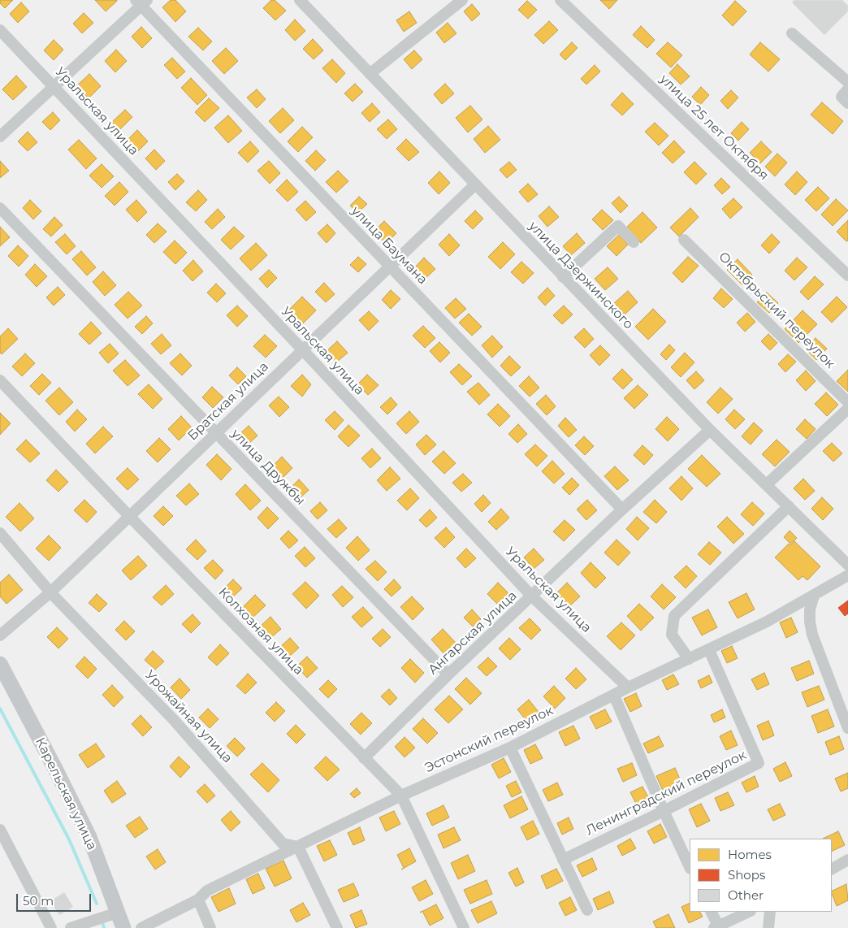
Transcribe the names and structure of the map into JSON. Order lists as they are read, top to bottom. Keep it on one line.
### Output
{"streets":{"main road":["Карельская улица"],"street":["Уральская улица","улица 25 лет Октября","улица Баумана","улица Дзержинского","Октябрьский переулок","Братская улица","улица Дружбы","Колхозная улица","Ангарская улица","Урожайная улица","Эстонский переулок","Ленинградский переулок"]},"crossings":[["Уральская улица","Братская улица"],["Уральская улица","Ангарская улица"],["Уральская улица","Эстонский переулок"],["улица Баумана","Братская улица"],["улица Баумана","Ангарская улица"],["улица Дзержинского","Братская улица"],["улица Дзержинского","Ангарская улица"],["Братская улица","улица Дружбы"],["Братская улица","Колхозная улица"],["Братская улица","Урожайная улица"],["улица Дружбы","Ангарская улица"],["Колхозная улица","Ангарская улица"],["Колхозная улица","Эстонский переулок"],["Урожайная улица","Эстонский переулок"],["Эстонский переулок","Ленинградский переулок"]],"legend":["Homes","Shops","Other"],"scale_bar":"50 m"}
